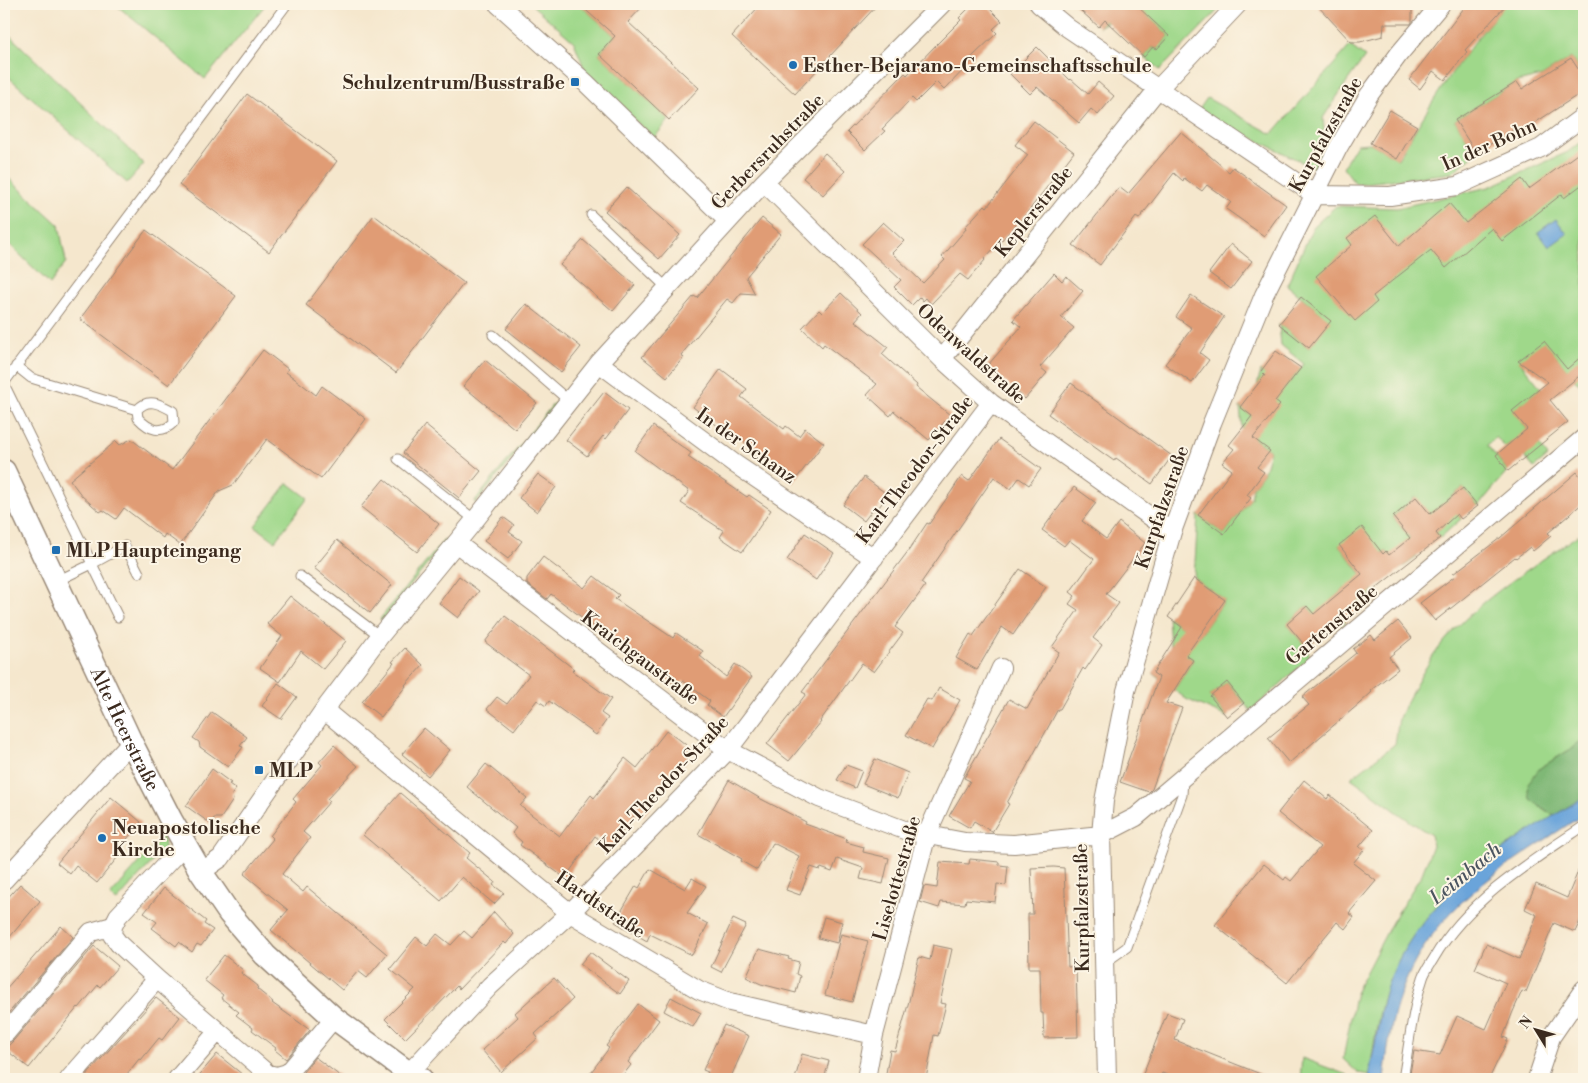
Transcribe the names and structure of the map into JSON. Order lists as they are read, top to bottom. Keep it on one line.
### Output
{"streets":{"street":["Kurpfalzstraße","In der Bohn","Gerbersruhstraße","Keplerstraße","Odenwaldstraße","In der Schanz","Karl-Theodor-Straße","Gartenstraße","Kraichgaustraße","Alte Heerstraße","Liselottestraße","Hardtstraße"]},"crossings":[["Kurpfalzstraße","In der Bohn"],["Kurpfalzstraße","Odenwaldstraße"],["Kurpfalzstraße","Gartenstraße"],["Kurpfalzstraße","Kraichgaustraße"],["Gerbersruhstraße","Odenwaldstraße"],["Gerbersruhstraße","In der Schanz"],["Gerbersruhstraße","Kraichgaustraße"],["Gerbersruhstraße","Alte Heerstraße"],["Gerbersruhstraße","Hardtstraße"],["Keplerstraße","Odenwaldstraße"],["Odenwaldstraße","Karl-Theodor-Straße"],["In der Schanz","Karl-Theodor-Straße"],["Karl-Theodor-Straße","Kraichgaustraße"],["Karl-Theodor-Straße","Alte Heerstraße"],["Karl-Theodor-Straße","Hardtstraße"],["Gartenstraße","Kraichgaustraße"],["Kraichgaustraße","Liselottestraße"],["Liselottestraße","Hardtstraße"]],"water":["Leimbach"],"places":{"other":["Esther-Bejarano-Gemeinschaftsschule","Neuapostolische Kirche"],"transit":["Schulzentrum/Busstraße","MLP Haupteingang","MLP"]},"north":"top left"}
